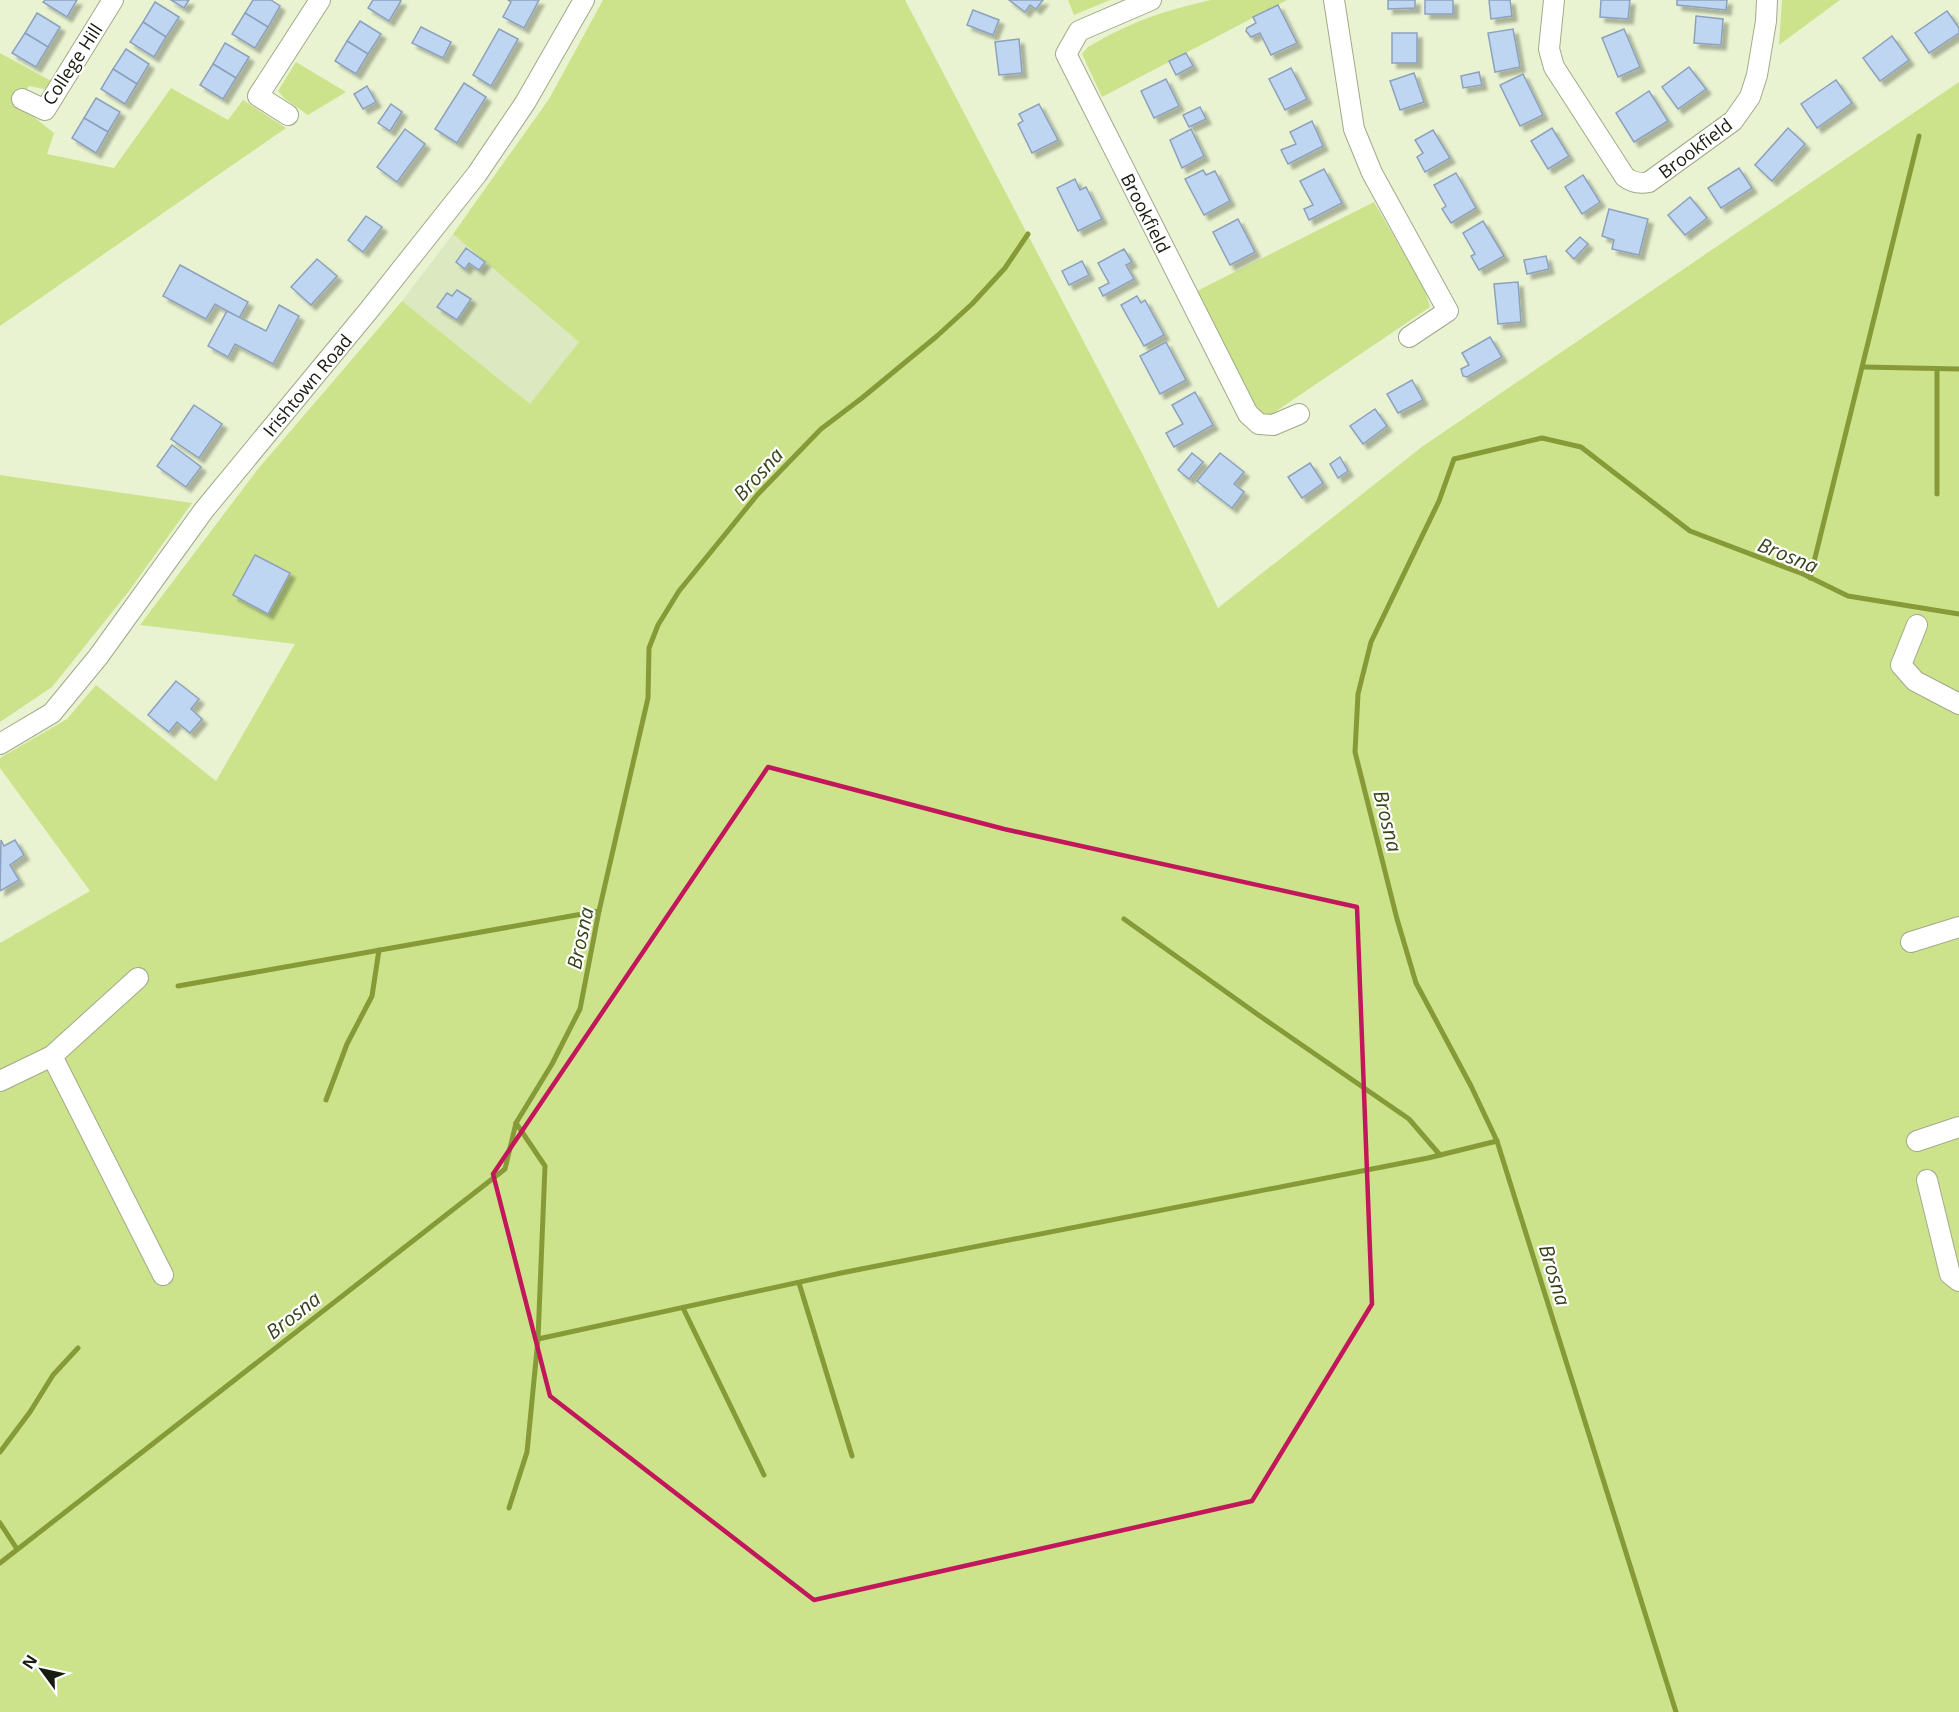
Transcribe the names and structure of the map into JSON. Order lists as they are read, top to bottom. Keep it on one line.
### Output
{"streets":{"street":["College Hill","Brookfield","Irishtown Road"]},"water":["Brosna"],"north":"top left"}
